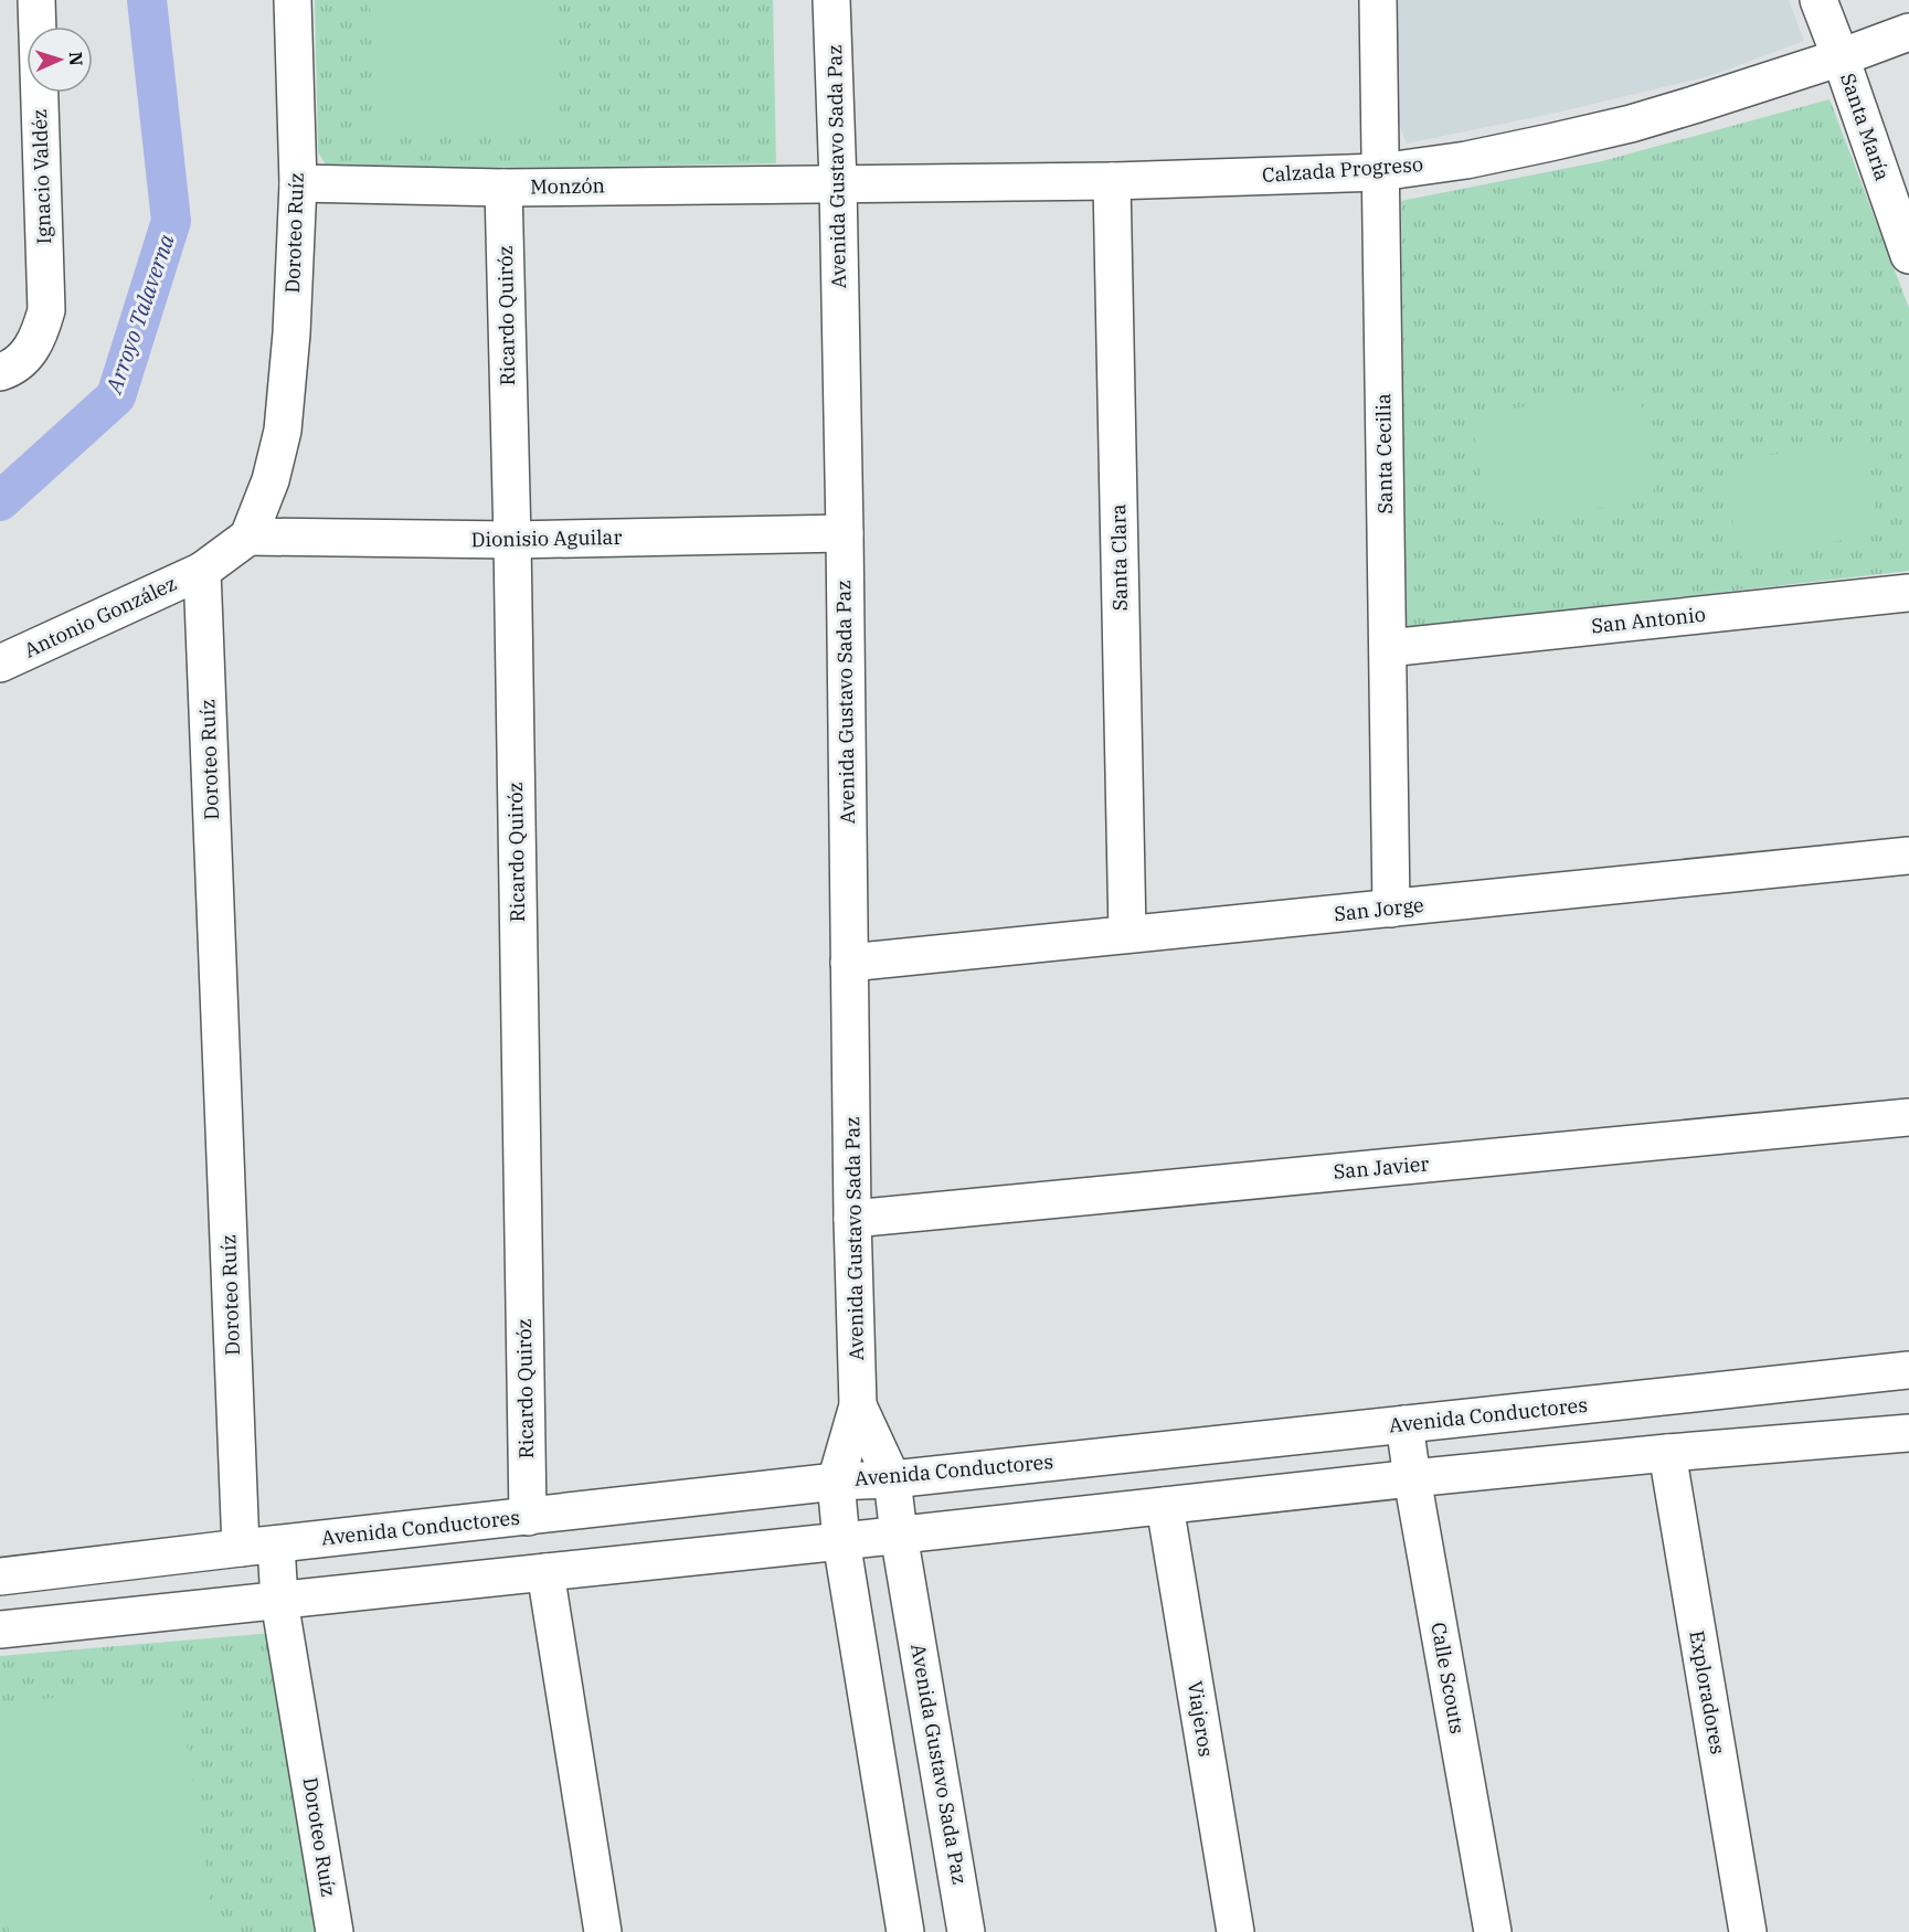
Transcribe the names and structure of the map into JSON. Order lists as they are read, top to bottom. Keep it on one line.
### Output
{"streets":{"street":["Santa María","Avenida Gustavo Sada Paz","Calzada Progreso","Ignacio Valdéz","Monzón","Doroteo Ruíz","Ricardo Quiróz","Santa Cecilia","Dionisio Aguilar","Santa Clara","Antonio González","San Antonio","San Jorge","San Javier","Avenida Conductores","Calle Scouts","Exploradores","Viajeros"]},"crossings":[["Santa María","Calzada Progreso"],["Avenida Gustavo Sada Paz","Calzada Progreso"],["Avenida Gustavo Sada Paz","Monzón"],["Avenida Gustavo Sada Paz","Dionisio Aguilar"],["Avenida Gustavo Sada Paz","San Jorge"],["Avenida Gustavo Sada Paz","San Javier"],["Avenida Gustavo Sada Paz","Avenida Conductores"],["Calzada Progreso","Monzón"],["Calzada Progreso","Santa Cecilia"],["Calzada Progreso","Santa Clara"],["Monzón","Doroteo Ruíz"],["Monzón","Ricardo Quiróz"],["Doroteo Ruíz","Dionisio Aguilar"],["Doroteo Ruíz","Antonio González"],["Doroteo Ruíz","Avenida Conductores"],["Ricardo Quiróz","Dionisio Aguilar"],["Ricardo Quiróz","Avenida Conductores"],["Santa Cecilia","San Antonio"],["Santa Cecilia","San Jorge"],["Santa Clara","San Jorge"],["Avenida Conductores","Calle Scouts"]],"water":["Arroyo Talaverna"],"north":"right"}
